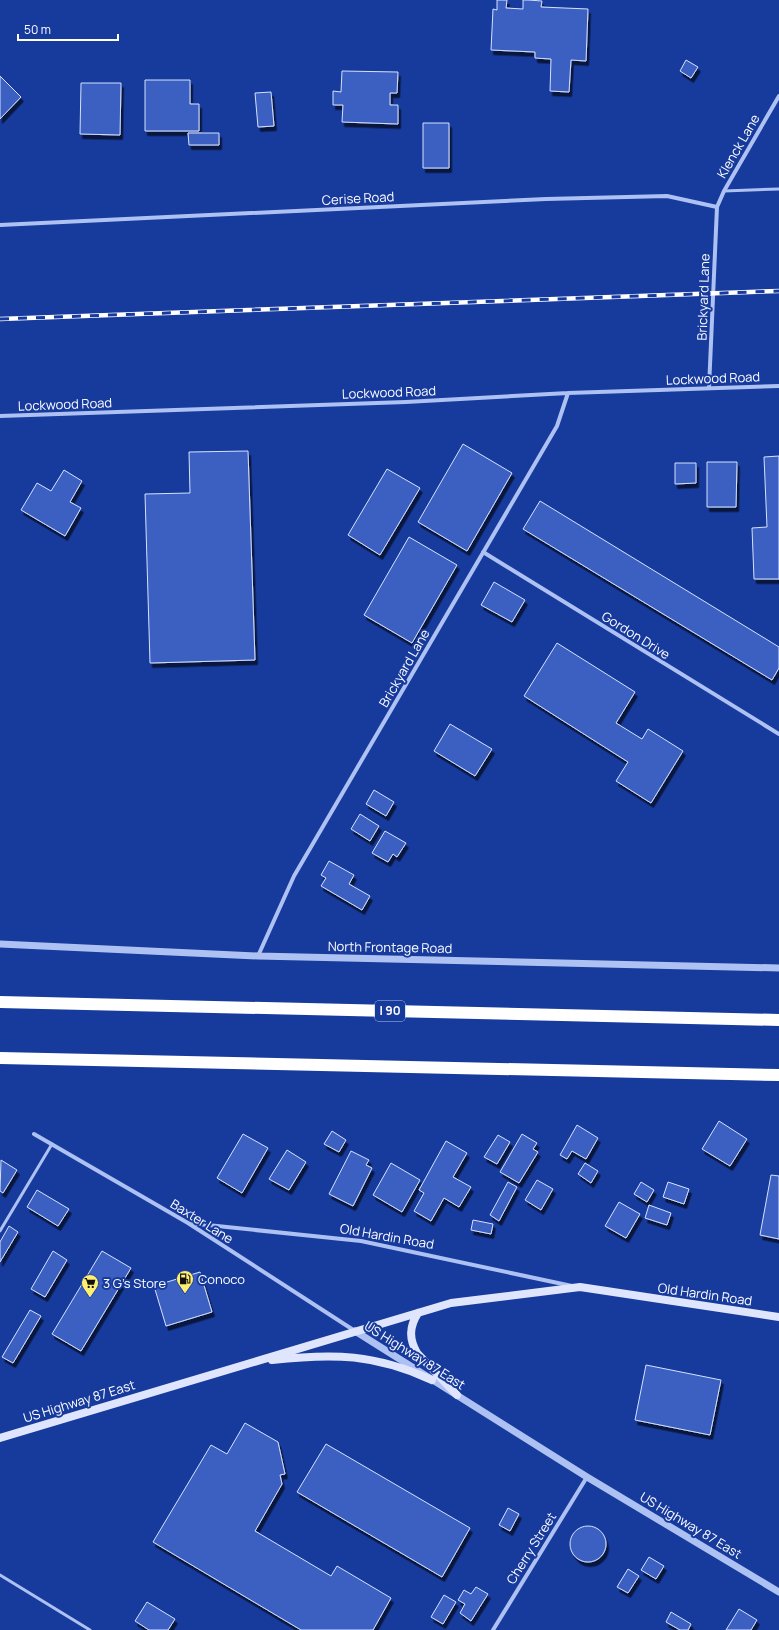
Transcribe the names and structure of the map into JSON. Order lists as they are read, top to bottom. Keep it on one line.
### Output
{"streets":{"highway":["I 90"],"main road":["Old Hardin Road","US Highway 87 East"],"street":["Klenck Lane","Cerise Road","Brickyard Lane","Lockwood Road","Gordon Drive","North Frontage Road","Baxter Lane","Cherry Street"]},"crossings":[["Klenck Lane","Cerise Road"],["Klenck Lane","Brickyard Lane"],["Cerise Road","Brickyard Lane"],["Brickyard Lane","Lockwood Road"],["Brickyard Lane","Gordon Drive"],["Brickyard Lane","North Frontage Road"],["Baxter Lane","Old Hardin Road"],["Baxter Lane","US Highway 87 East"],["Old Hardin Road","US Highway 87 East"],["US Highway 87 East","Cherry Street"]],"places":{"fuel station":["Conoco"],"supermarket":["3 G's Store"]},"scale_bar":"50 m"}
